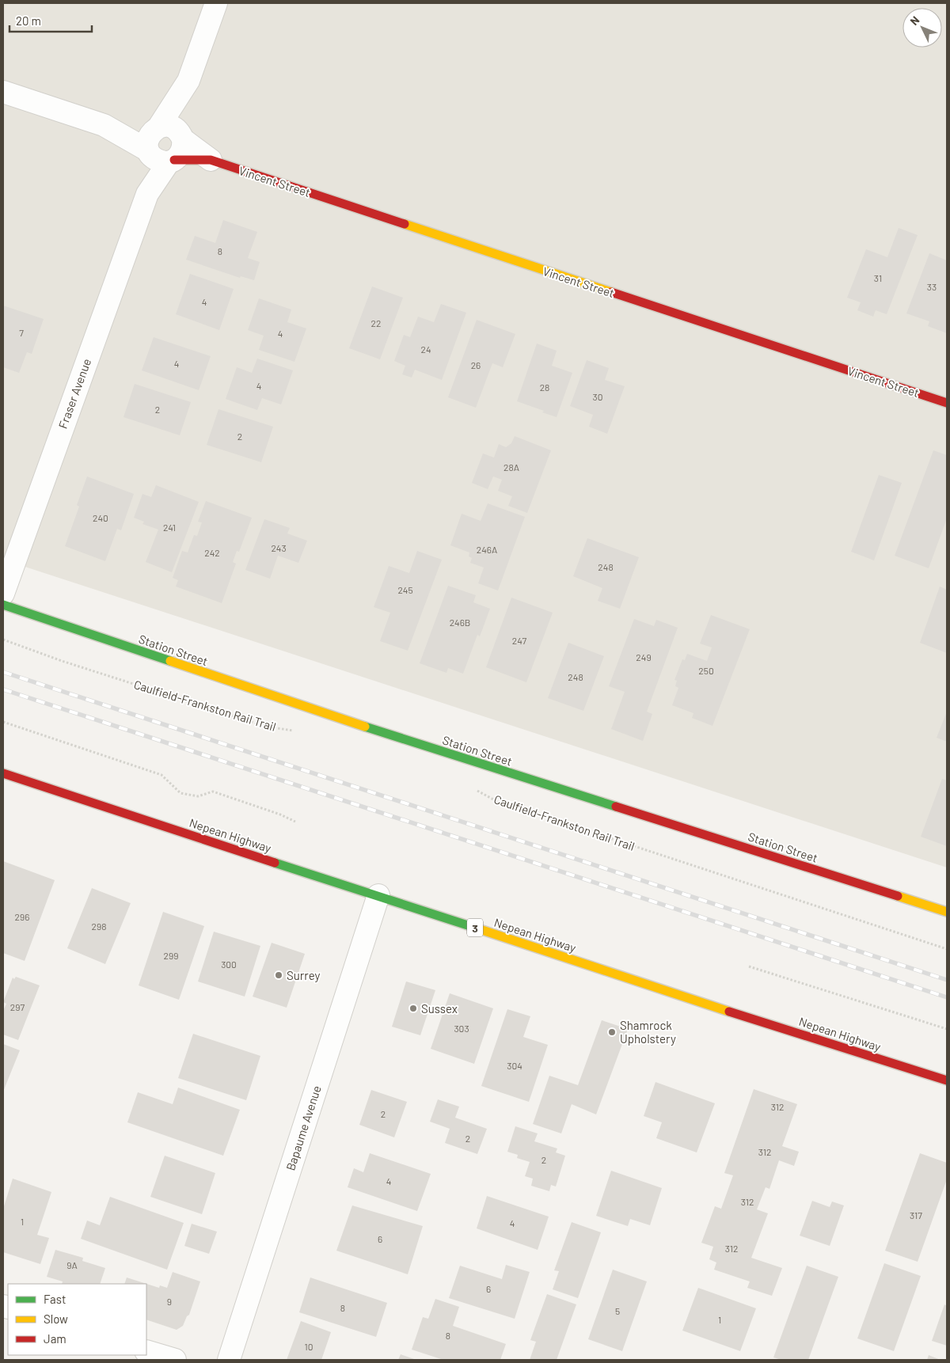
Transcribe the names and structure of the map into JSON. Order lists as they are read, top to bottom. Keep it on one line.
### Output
{"streets":{"main road":["Vincent Street","Station Street","Nepean Highway","3"],"street":["Fraser Avenue","Bapaume Avenue"],"path":["Caulfield-Frankston Rail Trail"]},"crossings":[["Vincent Street","Fraser Avenue"],["Nepean Highway","Bapaume Avenue"]],"places":["Surrey","Sussex","Shamrock Upholstery"],"house_numbers":["8","31","33","4","22","7","4","24","4","26","4","28","30","2","2","28A","240","241","243","246A","242","248","245","246B","247","249","250","248","296","298","299","300","297","303","304","312","2","2","312","2","4","312","317","1","4","6","312","9A","6","9","8","5","1","8","10"],"legend":["Fast","Slow","Jam"],"scale_bar":"20 m","north":"top left"}
